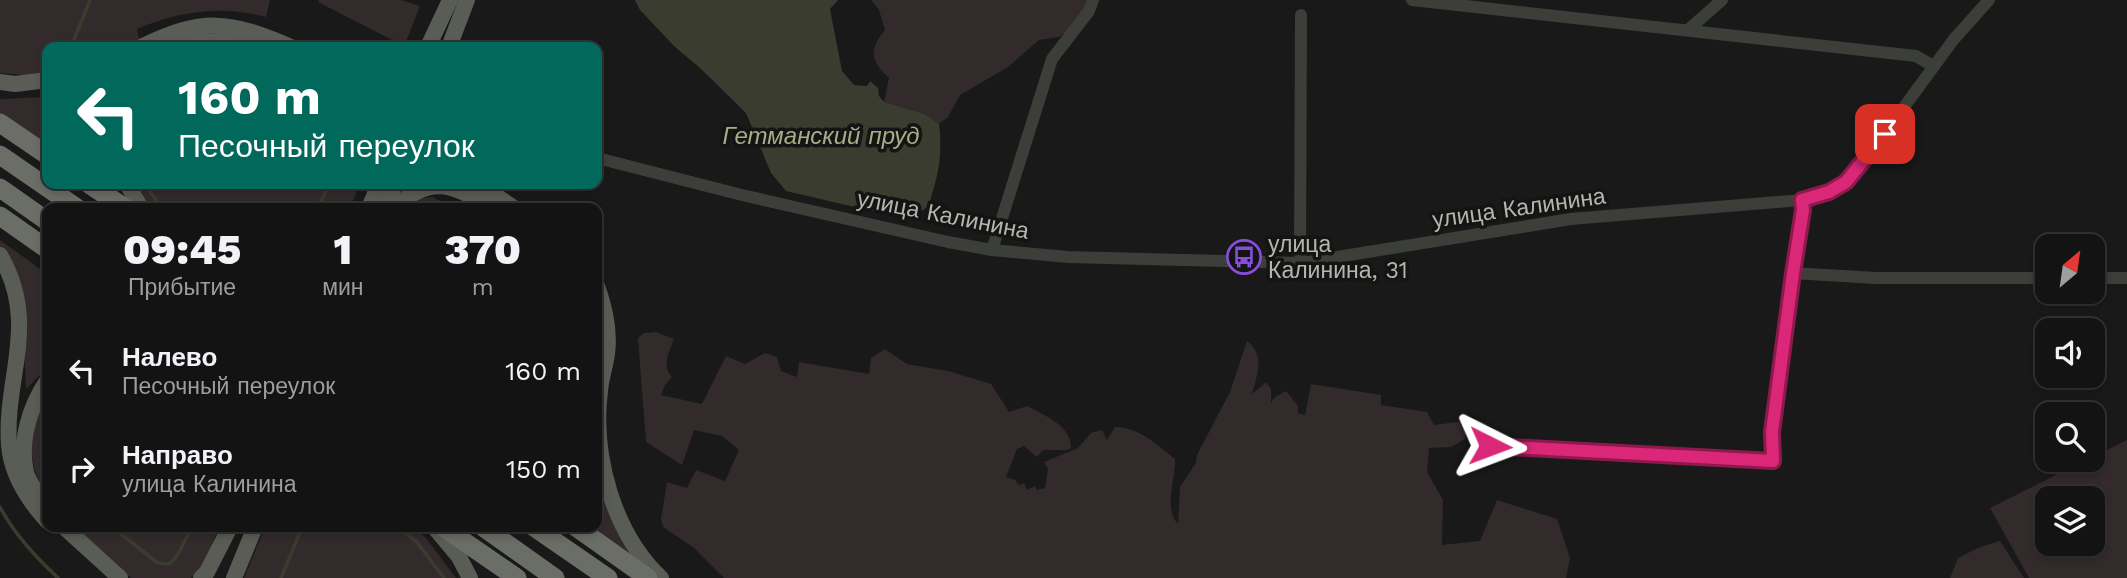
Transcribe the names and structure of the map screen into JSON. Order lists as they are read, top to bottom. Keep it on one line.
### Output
{"streets":{"street":["улица Калинина"]},"water":["Гетманский пруд"],"places":{"bus stop":["улица Калинина, 31"]},"north":"top right","page":{"turn":["160 m","Песочный переулок"],"eta":["09:45","Прибытие","1","мин","370","m"],"list":[{"name":"Налево","note":"Песочный переулок","value":"160 m"},{"name":"Направо","note":"улица Калинина","value":"150 m"}]}}
